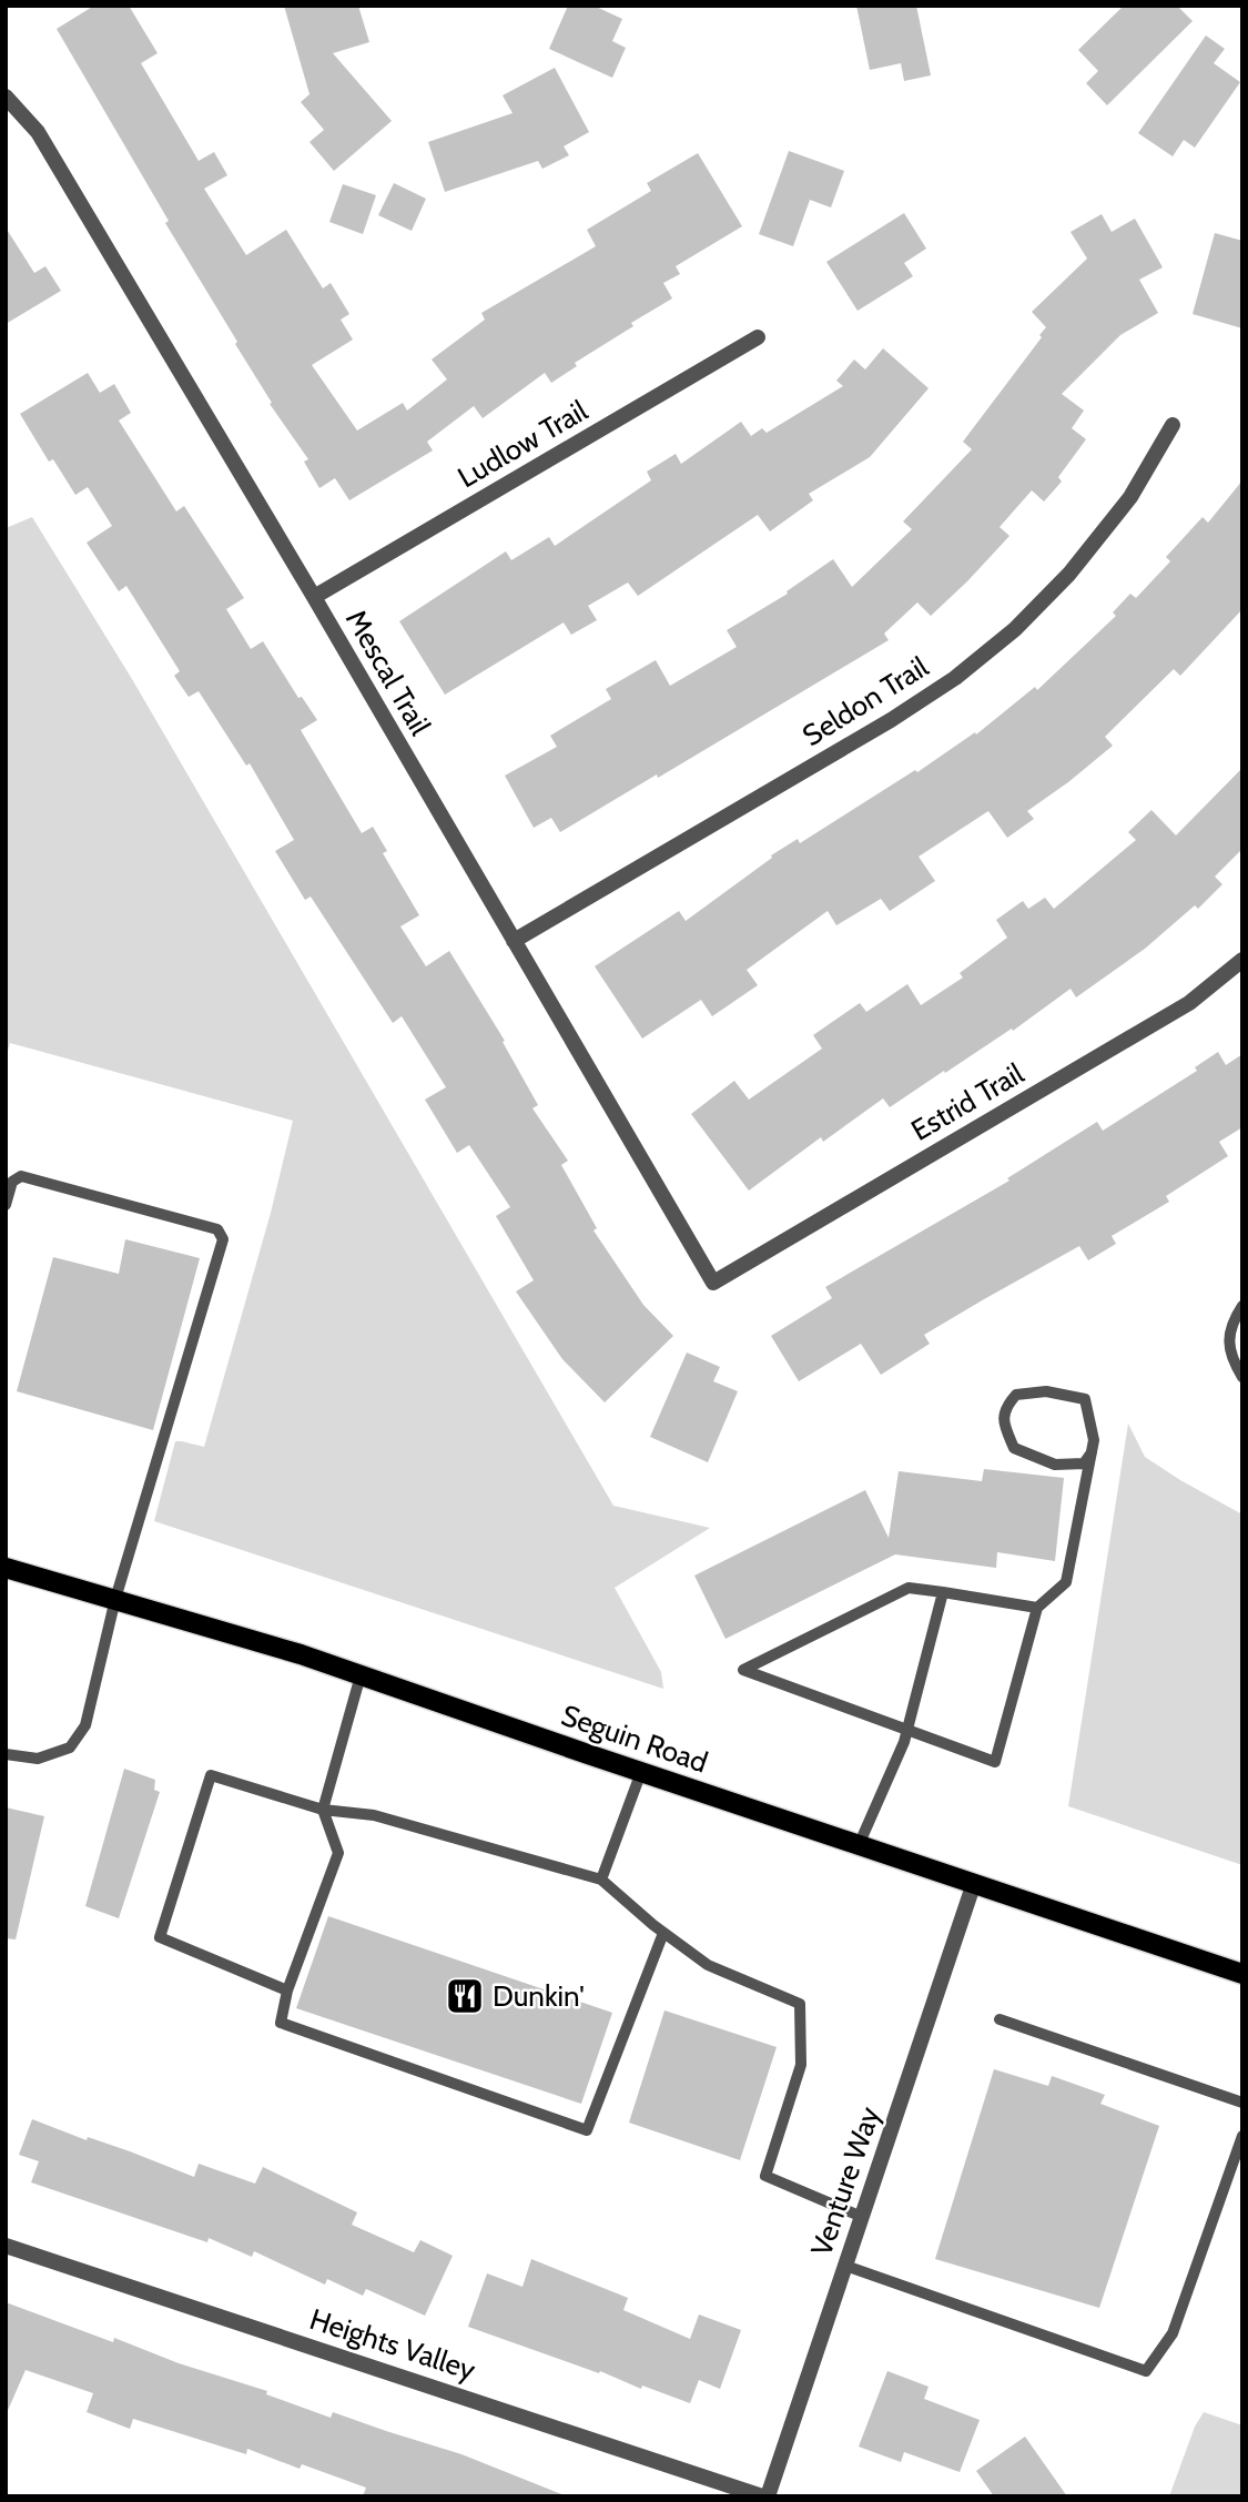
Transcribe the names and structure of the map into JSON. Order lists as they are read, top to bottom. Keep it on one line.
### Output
{"streets":{"main road":["Seguin Road"],"street":["Ludlow Trail","Mescal Trail","Seldon Trail","Estrid Trail","Venture Way","Heights Valley"]},"crossings":[["Ludlow Trail","Mescal Trail"],["Mescal Trail","Seldon Trail"],["Mescal Trail","Estrid Trail"],["Seguin Road","Venture Way"],["Venture Way","Heights Valley"]],"places":{"restaurant":["Dunkin'"]}}
